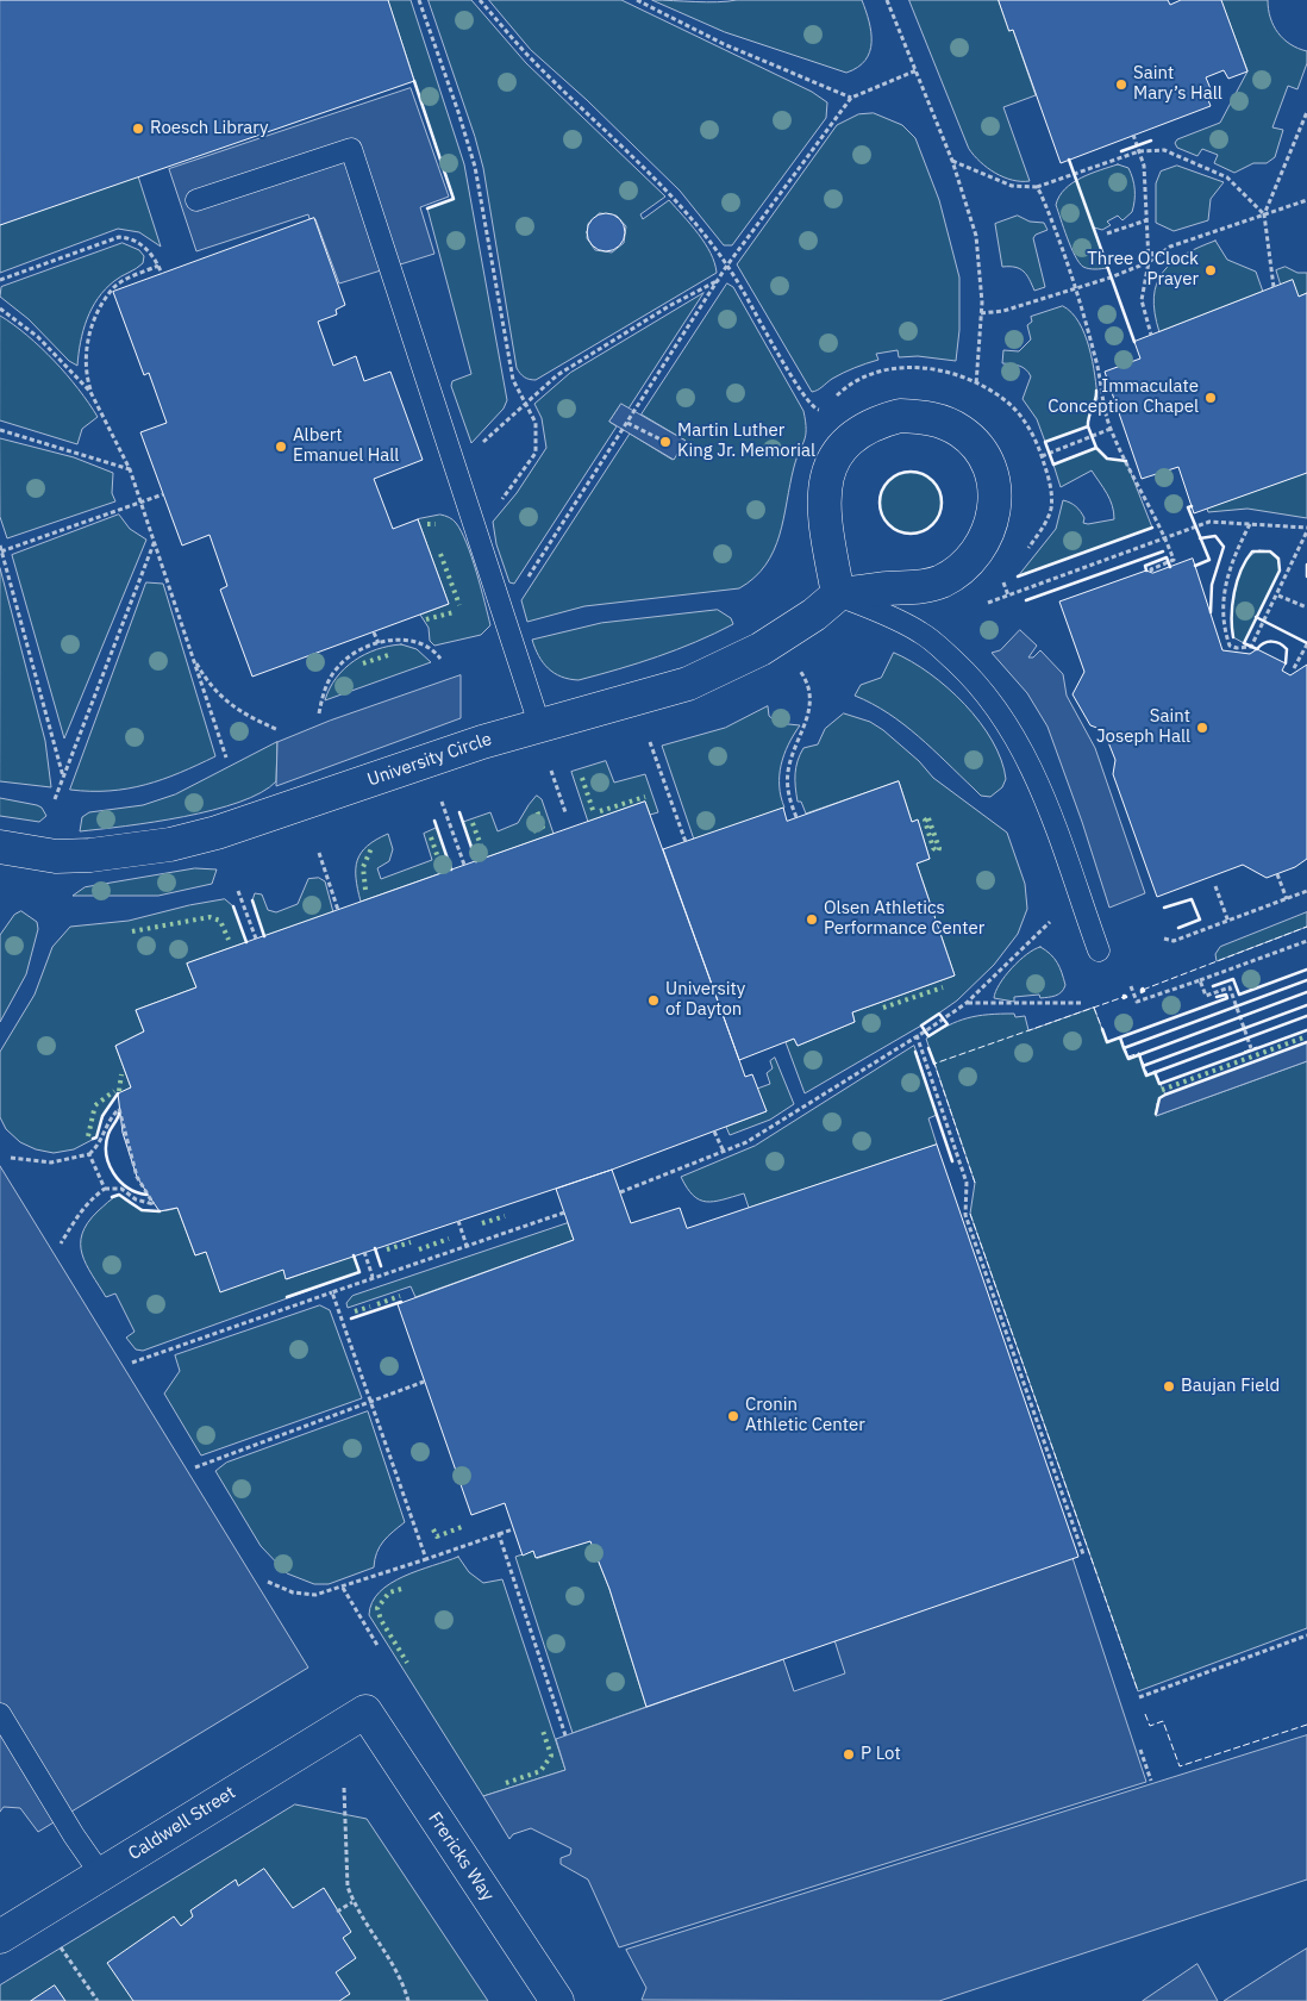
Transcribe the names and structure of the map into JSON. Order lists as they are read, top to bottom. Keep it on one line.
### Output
{"streets":{"street":["University Circle","Caldwell Street","Frericks Way"]},"crossings":[["Caldwell Street","Frericks Way"]],"places":["Saint Mary’s Hall","Roesch Library","Three O'Clock Prayer","Immaculate Conception Chapel","Martin Luther King Jr. Memorial","Albert Emanuel Hall","Saint Joseph Hall","Olsen Athletics Performance Center","University of Dayton","Baujan Field","Cronin Athletic Center","P Lot"]}
